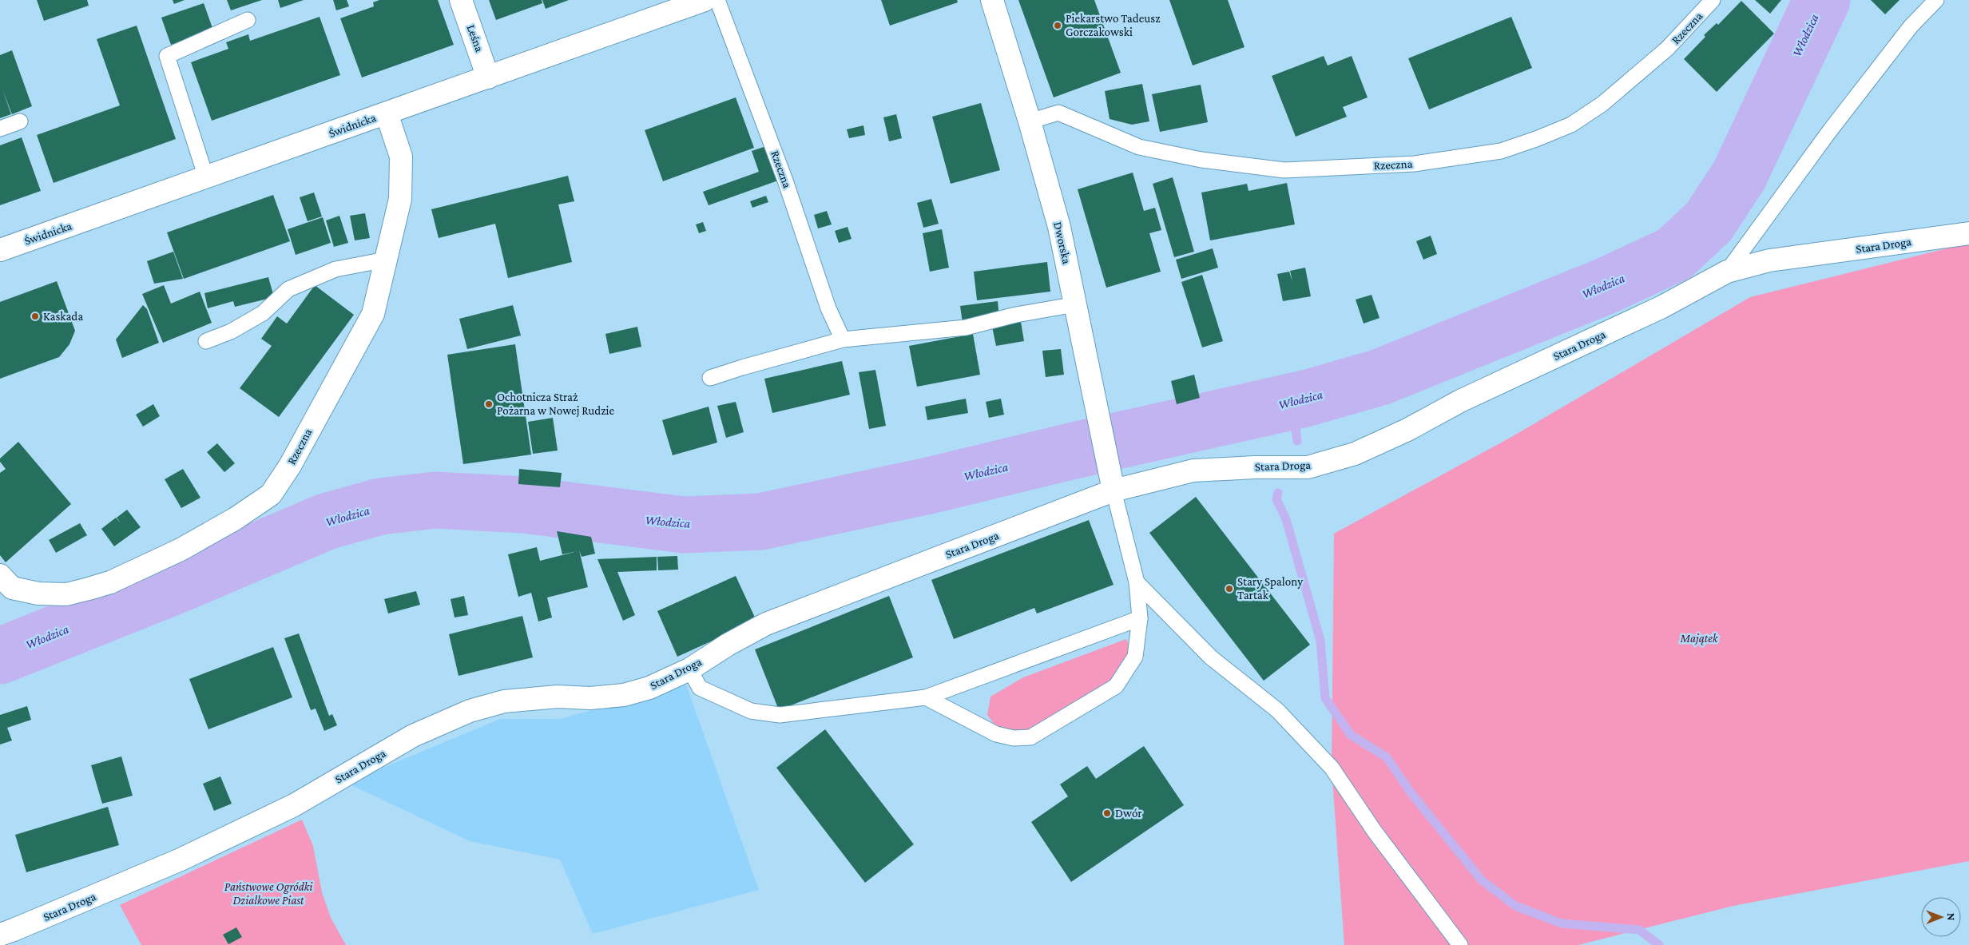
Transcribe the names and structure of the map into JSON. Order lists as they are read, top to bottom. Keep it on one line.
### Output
{"streets":{"street":["Rzeczna","Leśna","Świdnicka","Dworska","Stara Droga"]},"crossings":[["Rzeczna","Świdnicka"],["Rzeczna","Dworska"],["Leśna","Świdnicka"],["Dworska","Stara Droga"]],"water":["Włodzica"],"parks":["Majątek","Państwowe Ogródki Działkowe Piast"],"places":["Piekarstwo Tadeusz Gorczakowski","Kaskada","Ochotnicza Straż Pożarna w Nowej Rudzie","Stary Spalony Tartak","Dwór"],"north":"right"}
